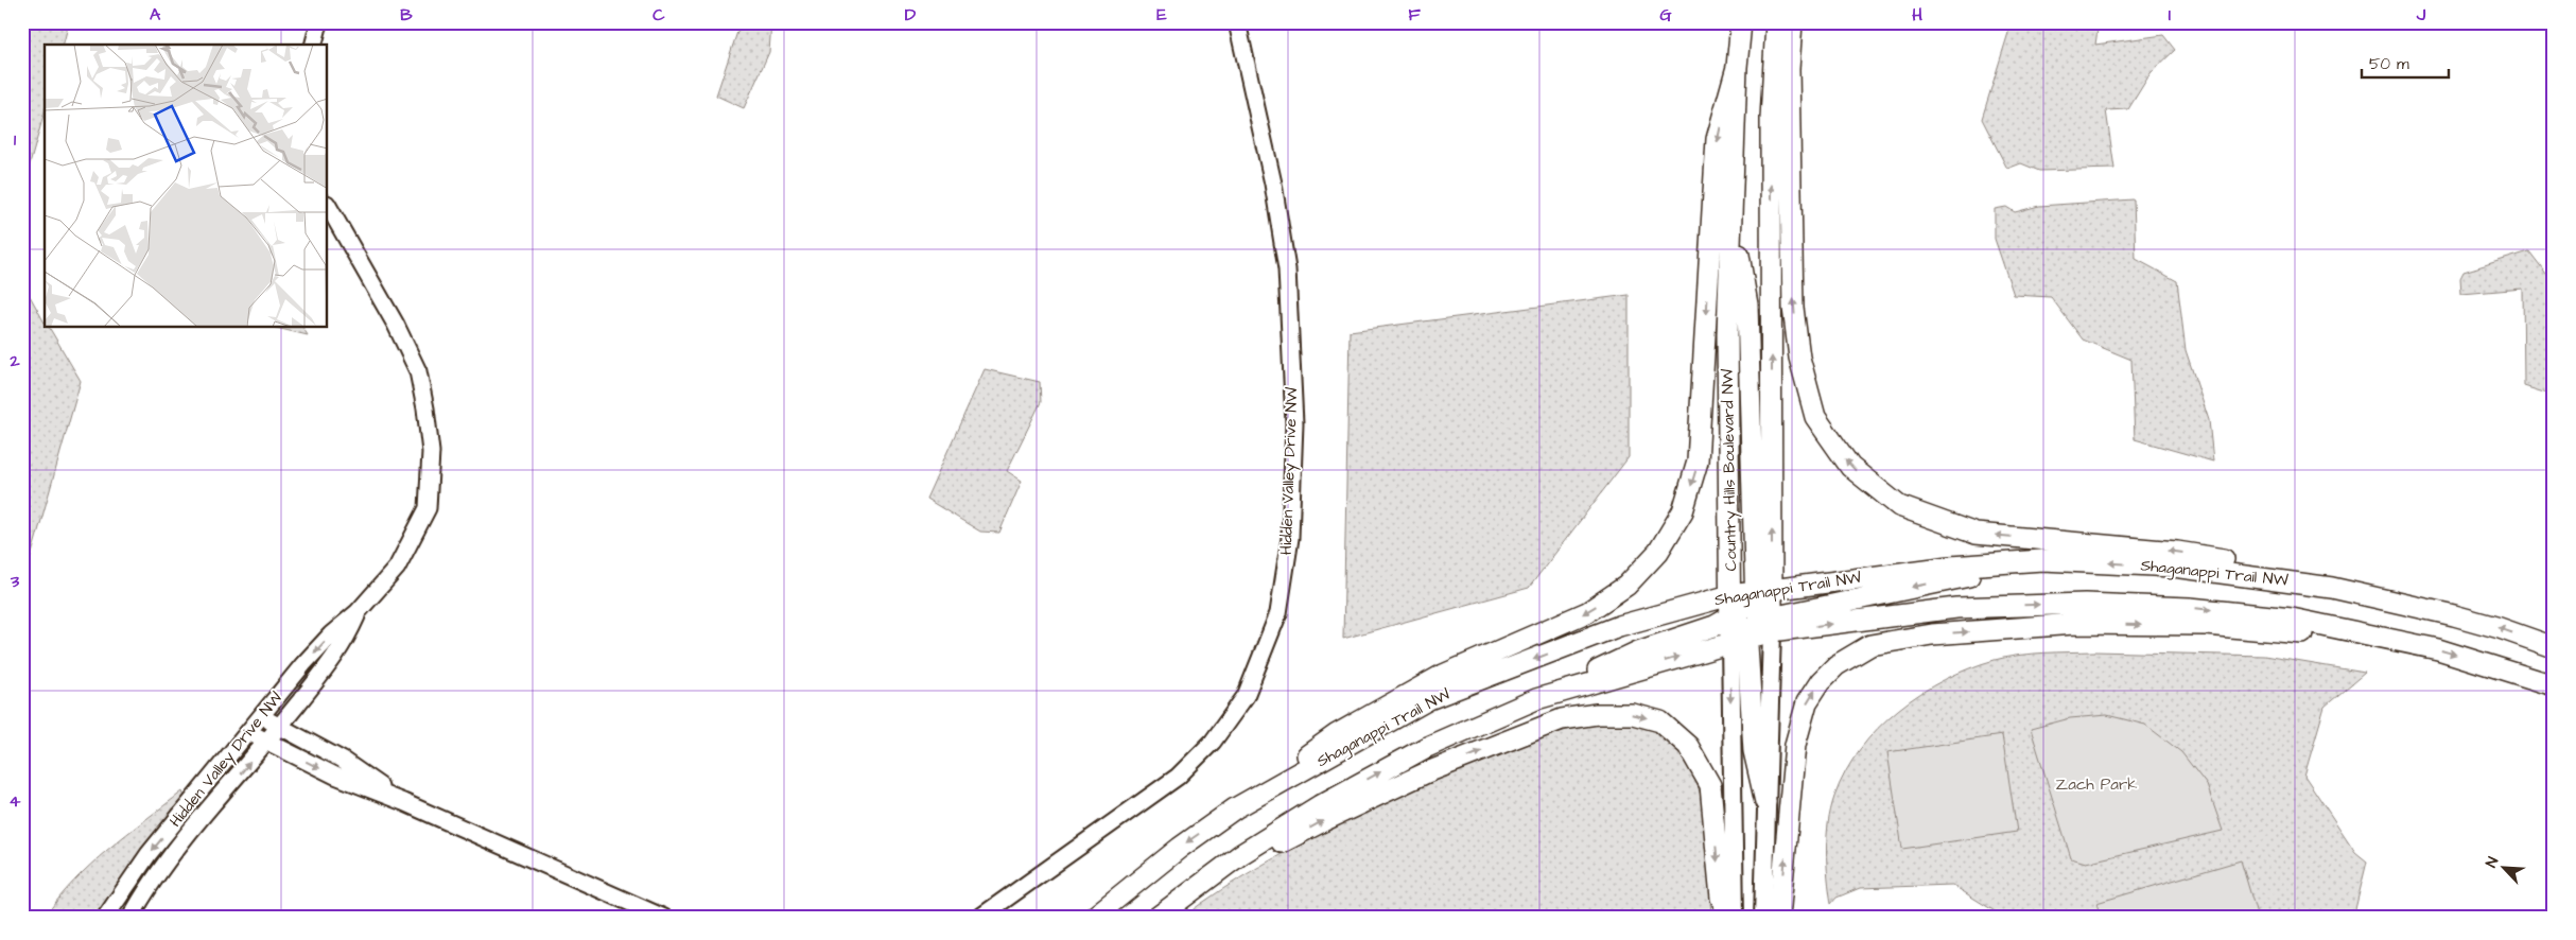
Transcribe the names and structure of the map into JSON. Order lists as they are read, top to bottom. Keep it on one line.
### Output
{"streets":{"main road":["Shaganappi Trail NW"],"street":["Hidden Valley Drive NW"]},"parks":["Zach Park"],"scale_bar":"50 m","north":"top left","grid":{"columns":["A","B","C","D","E","F","G","H","I","J"],"rows":["1","2","3","4"]}}
